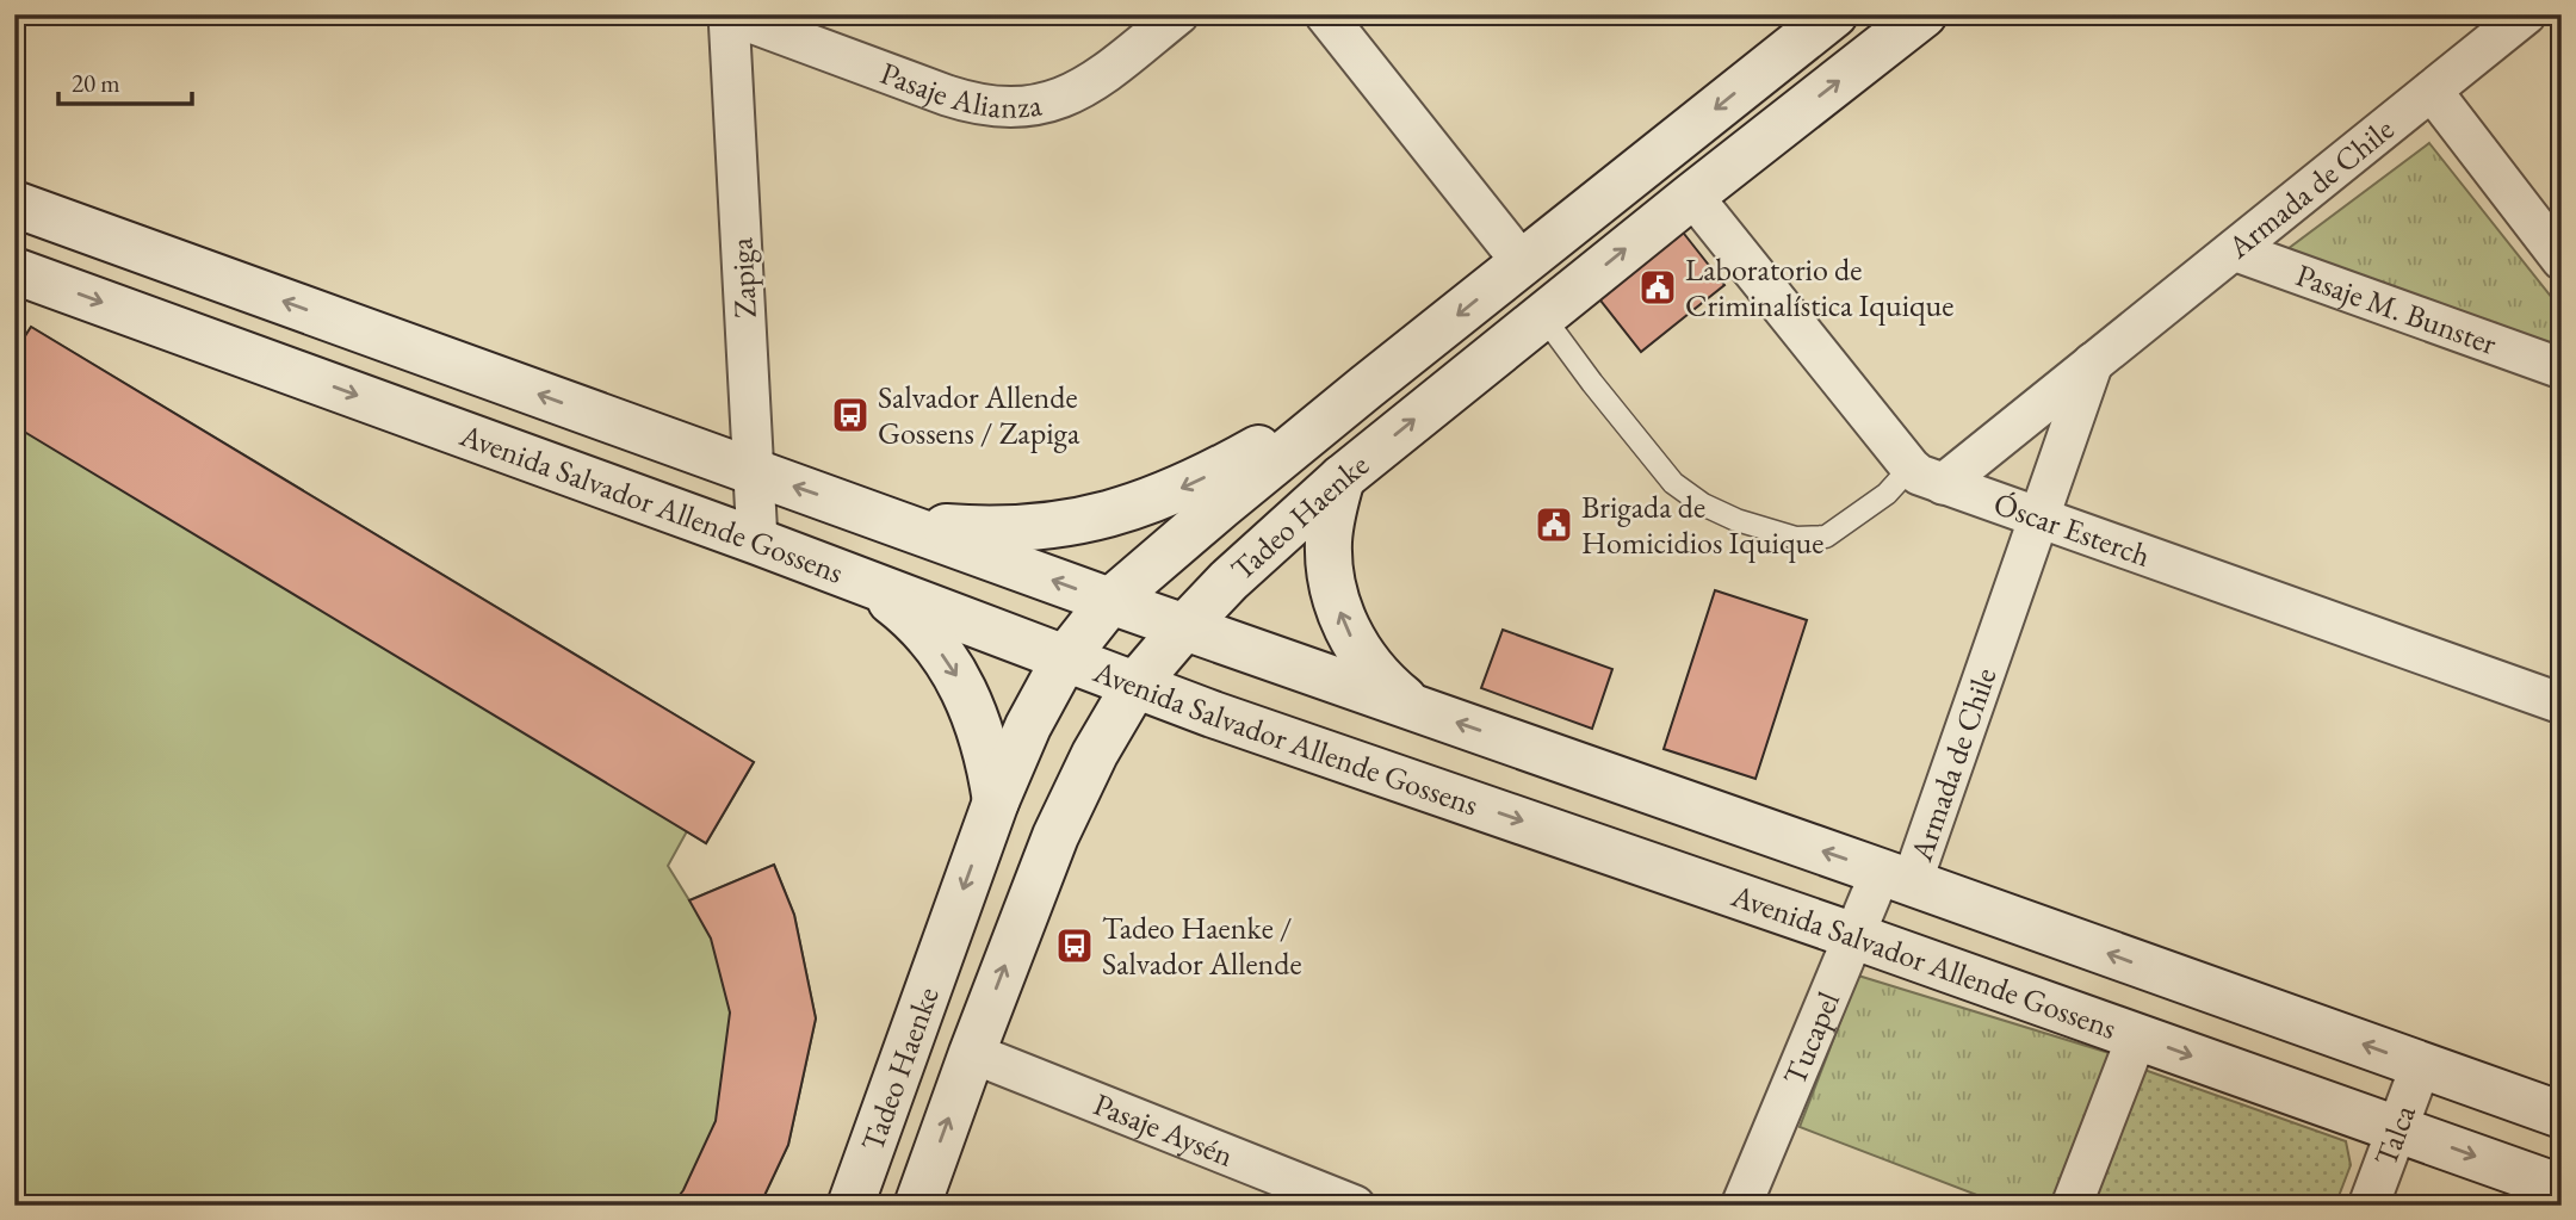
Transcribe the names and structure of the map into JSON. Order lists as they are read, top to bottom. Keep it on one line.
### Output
{"streets":{"main road":["Avenida Salvador Allende Gossens","Tadeo Haenke"],"street":["Pasaje Alianza","Armada de Chile","Zapiga","Pasaje M. Bunster","Óscar Esterch","Tucapel","Pasaje Aysén","Talca"]},"crossings":[["Pasaje Alianza","Zapiga"],["Armada de Chile","Pasaje M. Bunster"],["Armada de Chile","Avenida Salvador Allende Gossens"],["Armada de Chile","Óscar Esterch"],["Armada de Chile","Tucapel"],["Zapiga","Avenida Salvador Allende Gossens"],["Avenida Salvador Allende Gossens","Tadeo Haenke"],["Avenida Salvador Allende Gossens","Tucapel"],["Avenida Salvador Allende Gossens","Talca"],["Tadeo Haenke","Pasaje Aysén"]],"places":{"public building":["Laboratorio de Criminalística Iquique","Brigada de Homicidios Iquique"],"bus stop":["Salvador Allende Gossens / Zapiga","Tadeo Haenke / Salvador Allende"]},"scale_bar":"20 m"}
